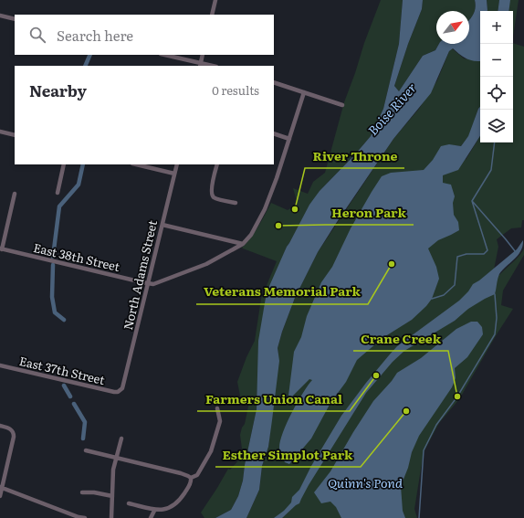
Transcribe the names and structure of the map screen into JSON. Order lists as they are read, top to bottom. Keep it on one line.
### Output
{"streets":{"street":["East 38th Street","North Adams Street","East 37th Street"]},"crossings":[["East 38th Street","North Adams Street"],["North Adams Street","East 37th Street"]],"water":["Boise River","Quinn's Pond"],"places":["River Throne","Heron Park","Veterans Memorial Park","Farmers Union Canal","Crane Creek","Esther Simplot Park"],"north":"top right","page":{"map_buttons":["+","−"],"search":"Search here","heading":["Nearby","0 results"]}}
